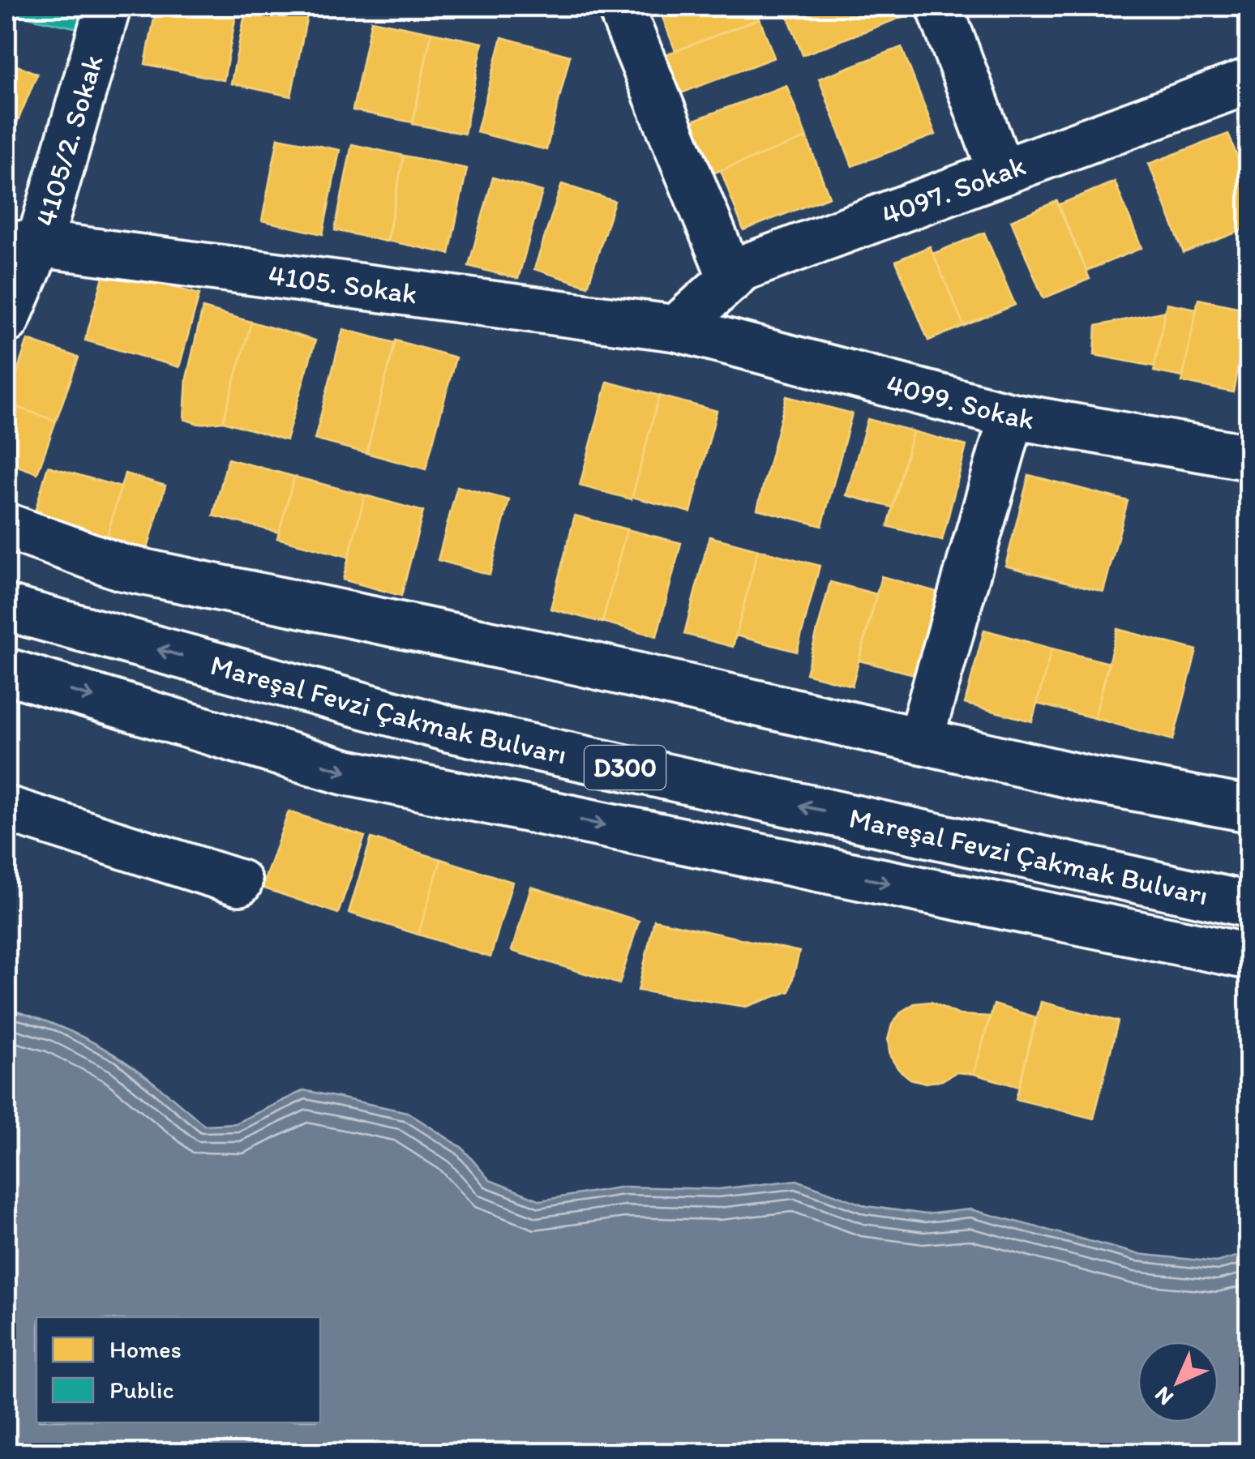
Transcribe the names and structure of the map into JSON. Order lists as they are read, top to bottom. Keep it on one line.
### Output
{"streets":{"main road":["4105/2. Sokak","4097. Sokak","4105. Sokak","4099. Sokak","Mareşal Fevzi Çakmak Bulvarı","D300"]},"crossings":[["4105/2. Sokak","4105. Sokak"],["4097. Sokak","4105. Sokak"],["4097. Sokak","4099. Sokak"],["4105. Sokak","4099. Sokak"]],"legend":["Homes","Public"],"north":"bottom left"}
